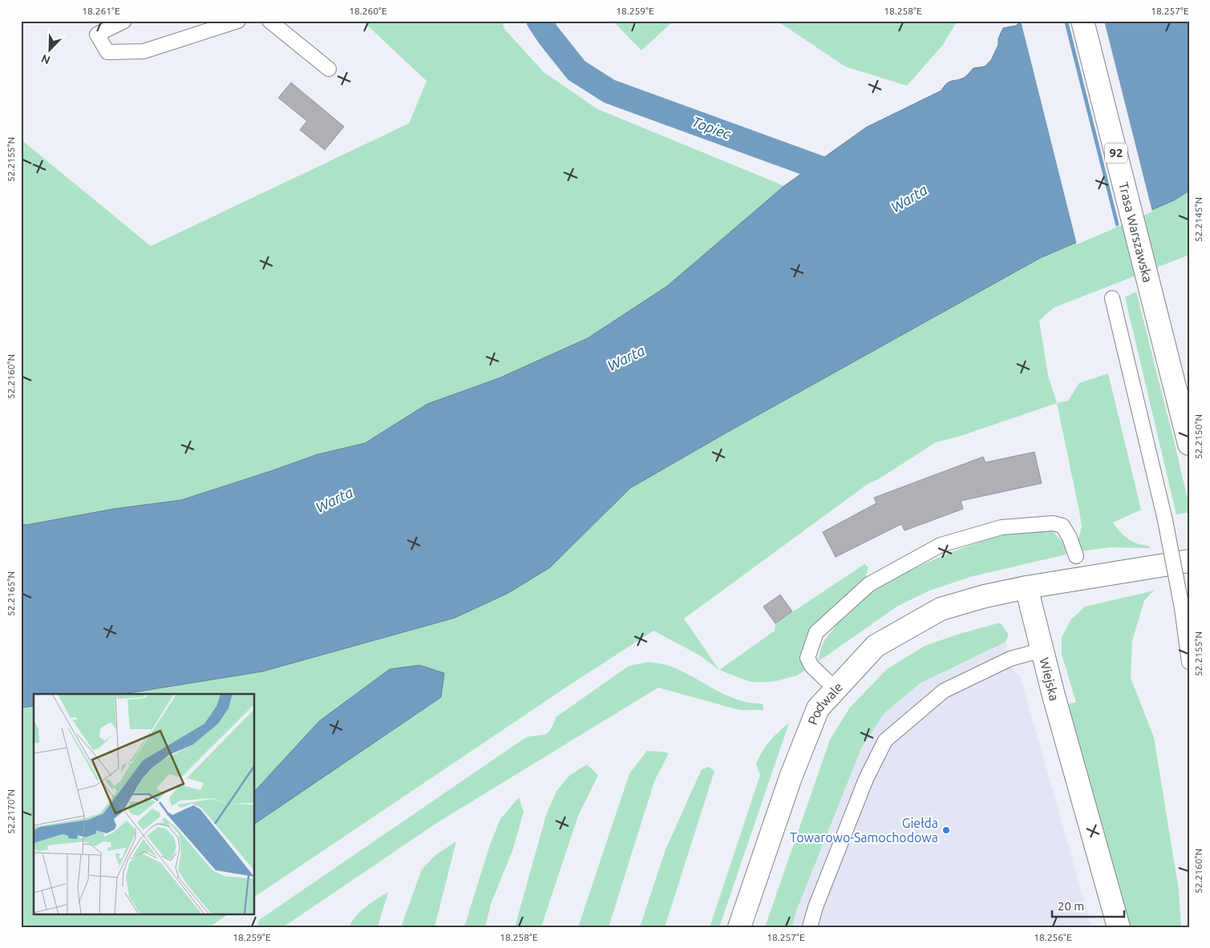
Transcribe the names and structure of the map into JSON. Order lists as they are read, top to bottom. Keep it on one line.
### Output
{"streets":{"street":["92","Trasa Warszawska","Wiejska","Podwale"]},"crossings":[["Wiejska","Podwale"]],"water":["Topiec","Warta"],"places":["Giełda Towarowo-Samochodowa"],"scale_bar":"20 m","north":"bottom left","coordinates":["18.261°E","18.260°E","18.259°E","18.258°E","18.257°E","52.2155°N","52.2145°N","52.2160°N","52.2150°N","52.2165°N","52.2170°N","18.256°E"]}
